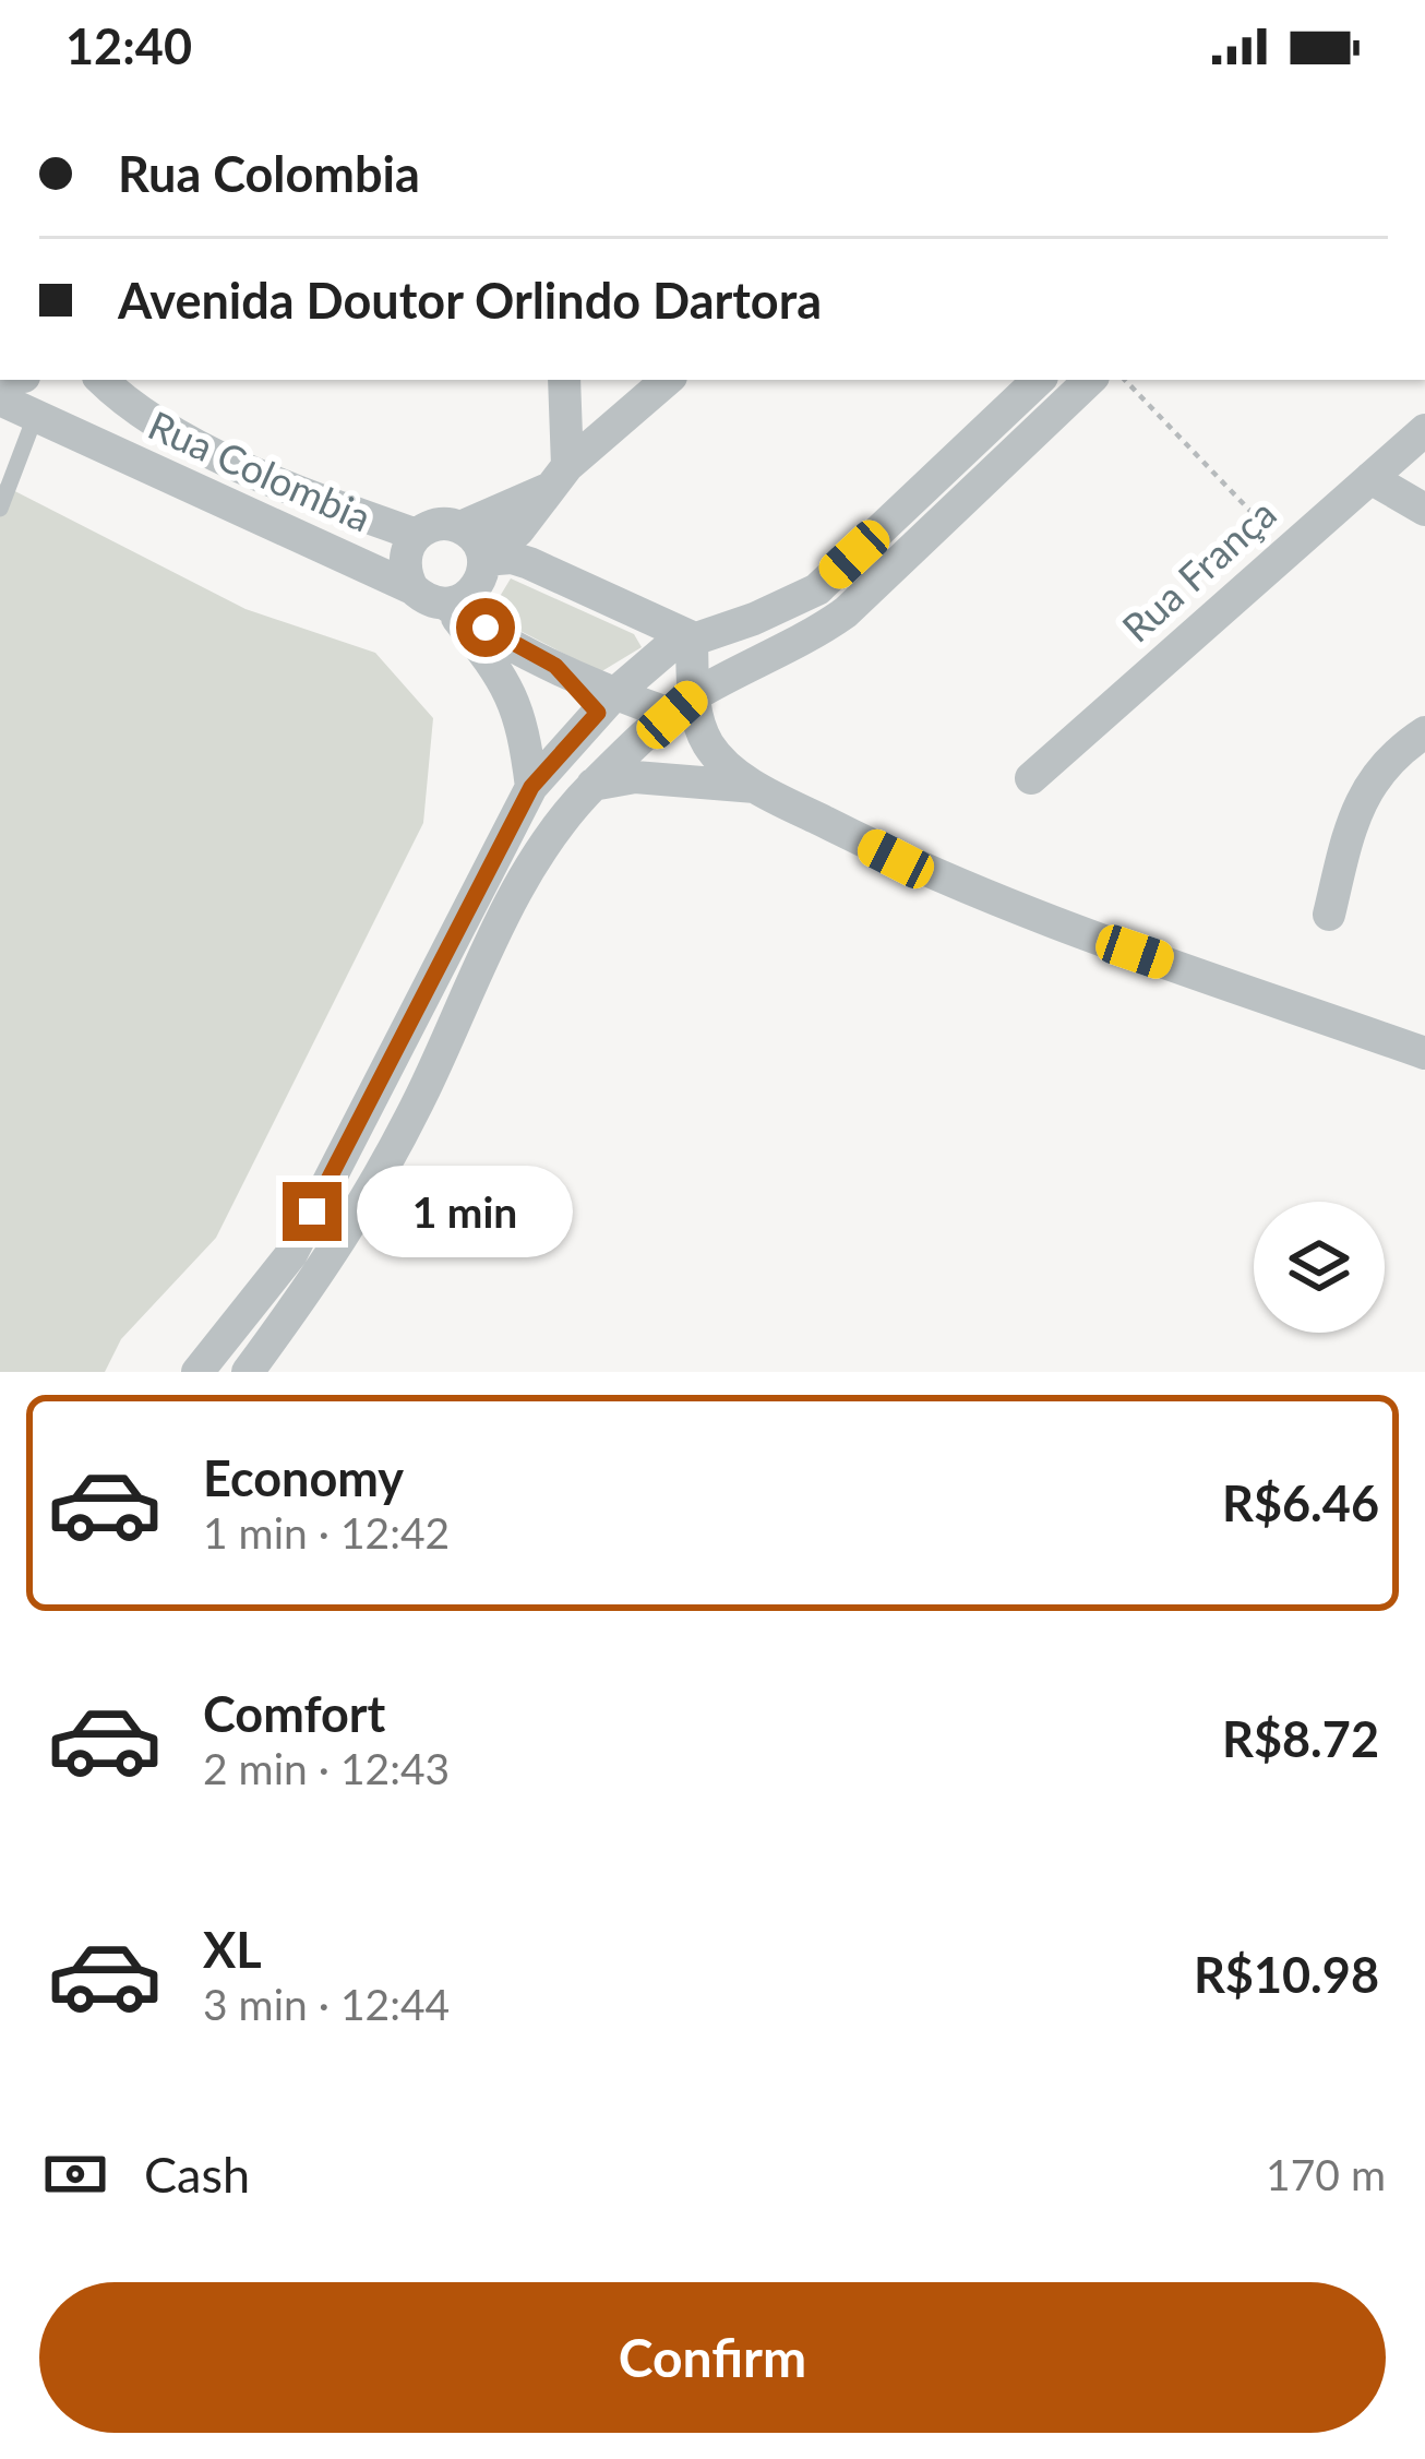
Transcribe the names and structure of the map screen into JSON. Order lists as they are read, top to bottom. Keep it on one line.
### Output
{"streets":{"street":["Rua Colombia","Rua França"]},"page":{"status":"12:40","banner":["Rua Colombia","Avenida Doutor Orlindo Dartora"],"bubble":"1 min","list":[{"name":"Economy","note":"1 min · 12:42","value":"R$6.46"},{"name":"Comfort","note":"2 min · 12:43","value":"R$8.72"},{"name":"XL","note":"3 min · 12:44","value":"R$10.98"}],"pay":["Cash","170 m"],"buttons":"Confirm"}}
